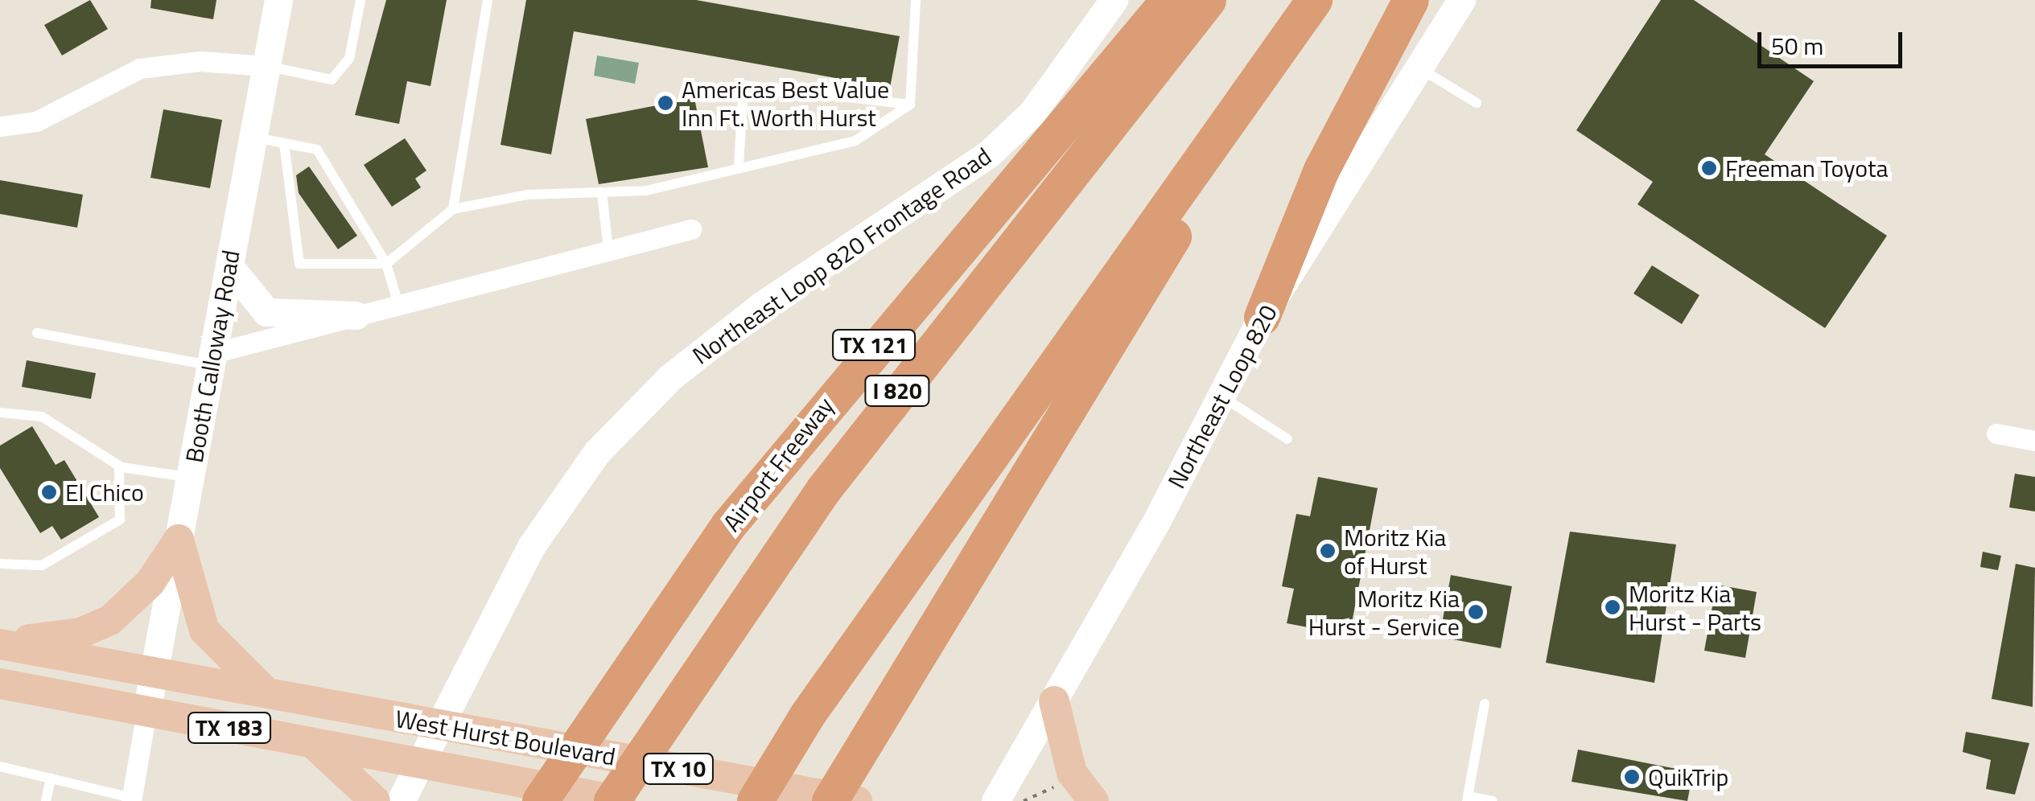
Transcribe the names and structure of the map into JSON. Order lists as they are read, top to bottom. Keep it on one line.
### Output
{"streets":{"highway":["TX 121","I 820","Airport Freeway"],"main road":["Northeast Loop 820 Frontage Road","Booth Calloway Road","Northeast Loop 820","TX 183","West Hurst Boulevard","TX 10"]},"crossings":[["Northeast Loop 820 Frontage Road","West Hurst Boulevard"],["Booth Calloway Road","TX 183"],["Booth Calloway Road","West Hurst Boulevard"],["Booth Calloway Road","TX 10"],["TX 183","West Hurst Boulevard"],["West Hurst Boulevard","TX 10"]],"places":["Americas Best Value Inn Ft. Worth Hurst","Freeman Toyota","El Chico","Moritz Kia of Hurst","Moritz Kia Hurst - Parts","Moritz Kia Hurst - Service","QuikTrip"],"scale_bar":"50 m"}
